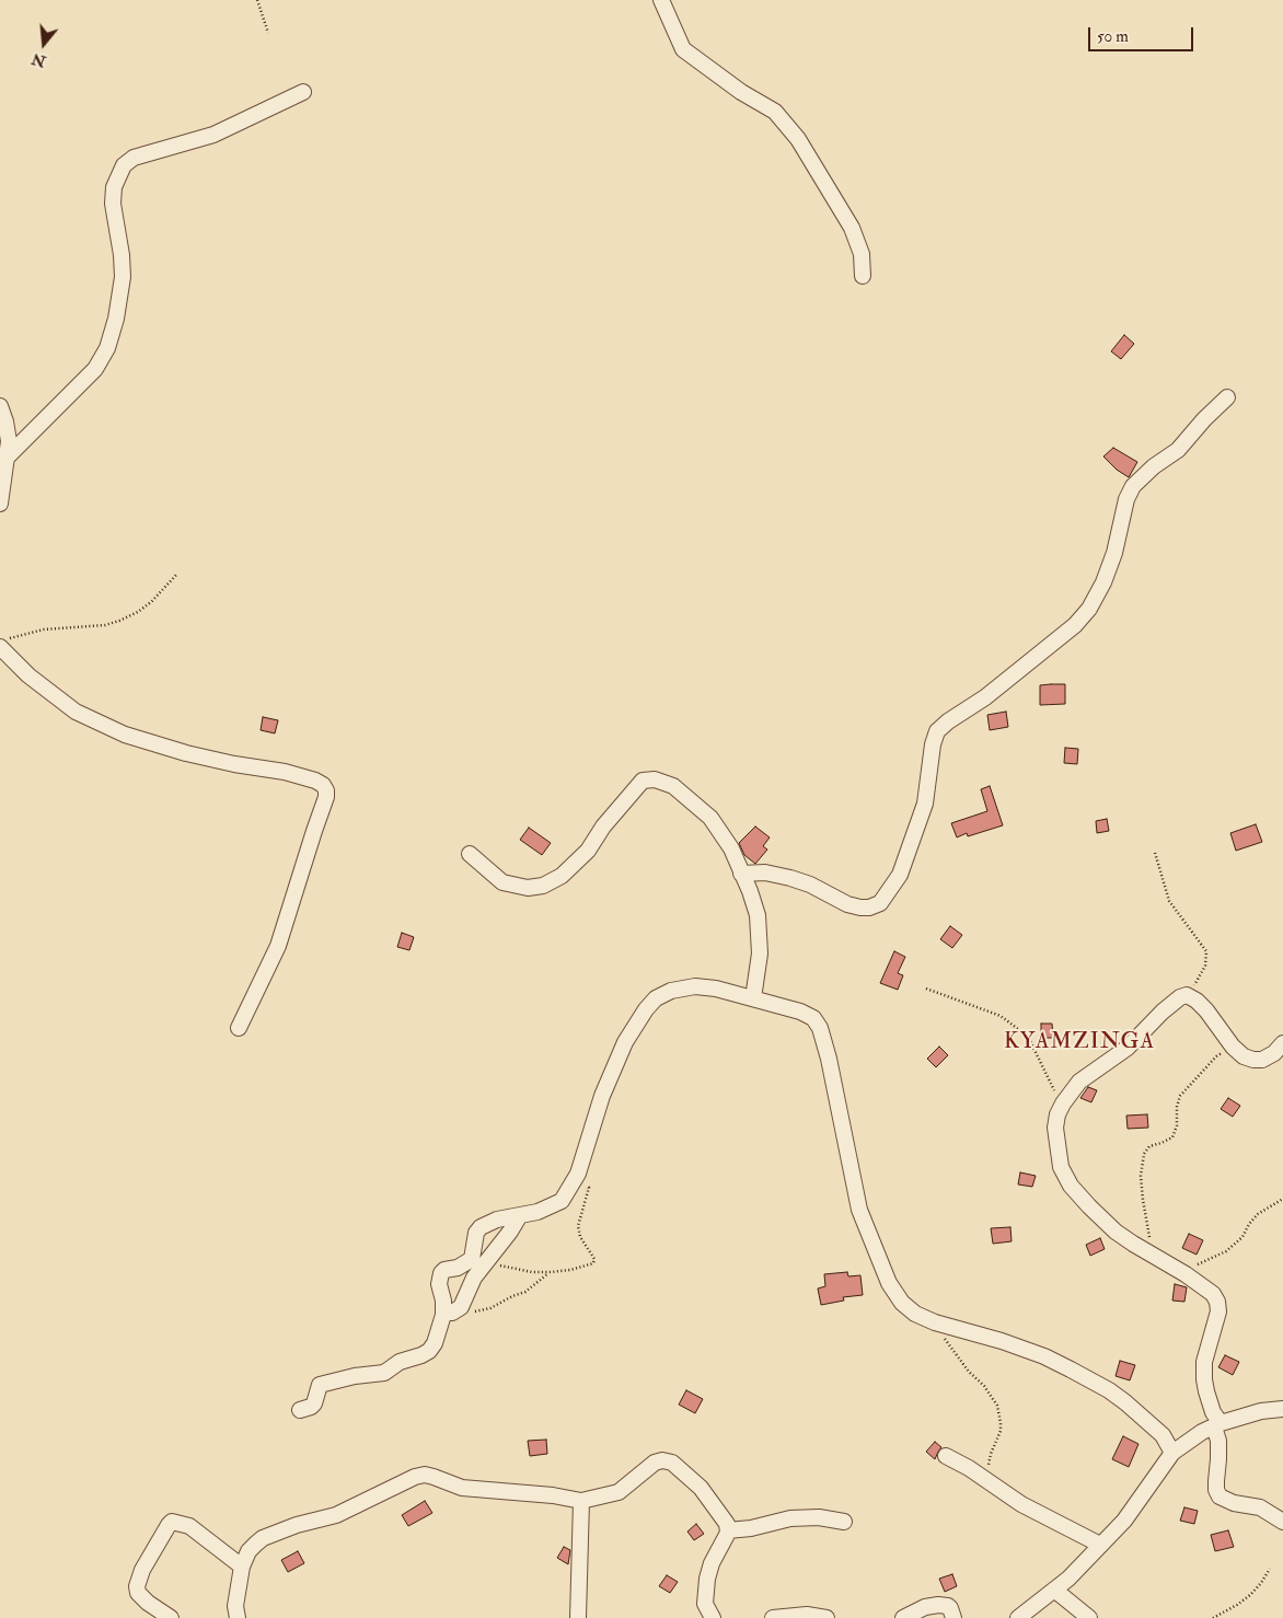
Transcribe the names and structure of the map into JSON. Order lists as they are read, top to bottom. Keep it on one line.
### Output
{"districts":["KYAMZINGA"],"scale_bar":"50 m","north":"bottom"}
